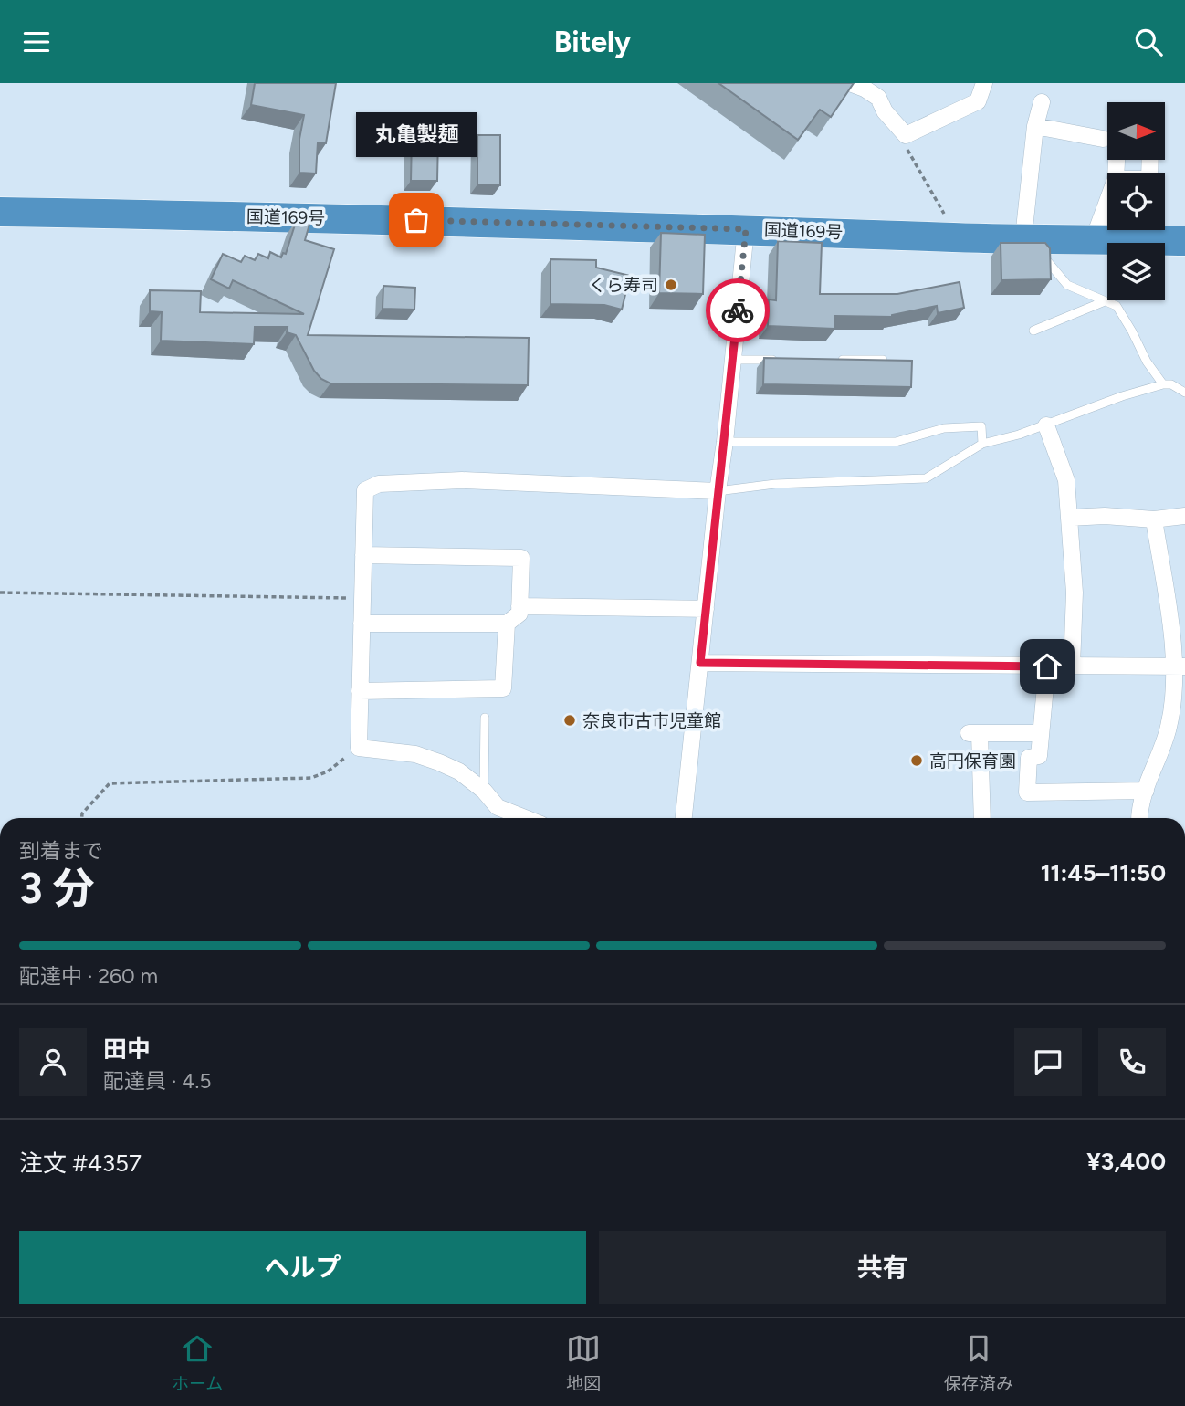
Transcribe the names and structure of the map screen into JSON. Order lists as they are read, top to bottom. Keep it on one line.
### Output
{"streets":{"highway":["国道169号"]},"places":["丸亀製麺","くら寿司","奈良市古市児童館","高円保育園"],"north":"right","page":{"header":"Bitely","bubble":"丸亀製麺","heading":["3 分","到着まで","11:45–11:50"],"panel":["田中","配達員 · 4.5","注文 #4357","¥3,400"],"bar":"配達中 · 260 m","buttons":["ヘルプ","共有"],"tabs":["ホーム","地図","保存済み"]}}
